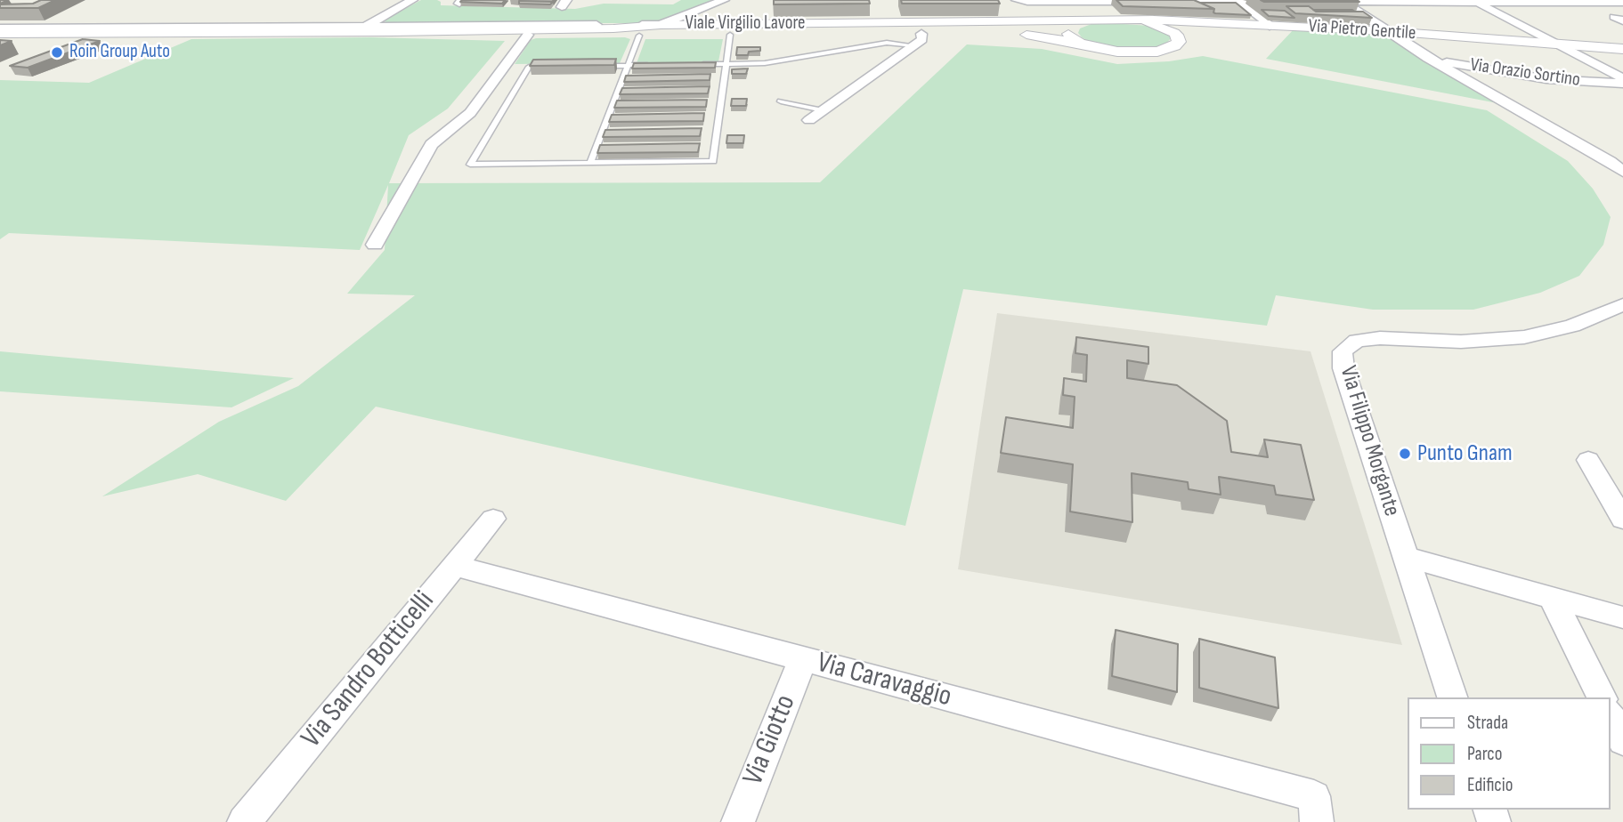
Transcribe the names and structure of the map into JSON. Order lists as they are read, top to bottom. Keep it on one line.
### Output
{"streets":{"street":["Viale Virgilio Lavore","Via Pietro Gentile","Via Orazio Sortino","Via Filippo Morgante","Via Sandro Botticelli","Via Caravaggio","Via Giotto"]},"crossings":[["Viale Virgilio Lavore","Via Pietro Gentile"],["Via Sandro Botticelli","Via Caravaggio"],["Via Caravaggio","Via Giotto"]],"places":["Roin Group Auto","Punto Gnam"],"legend":["Strada","Parco","Edificio"]}
